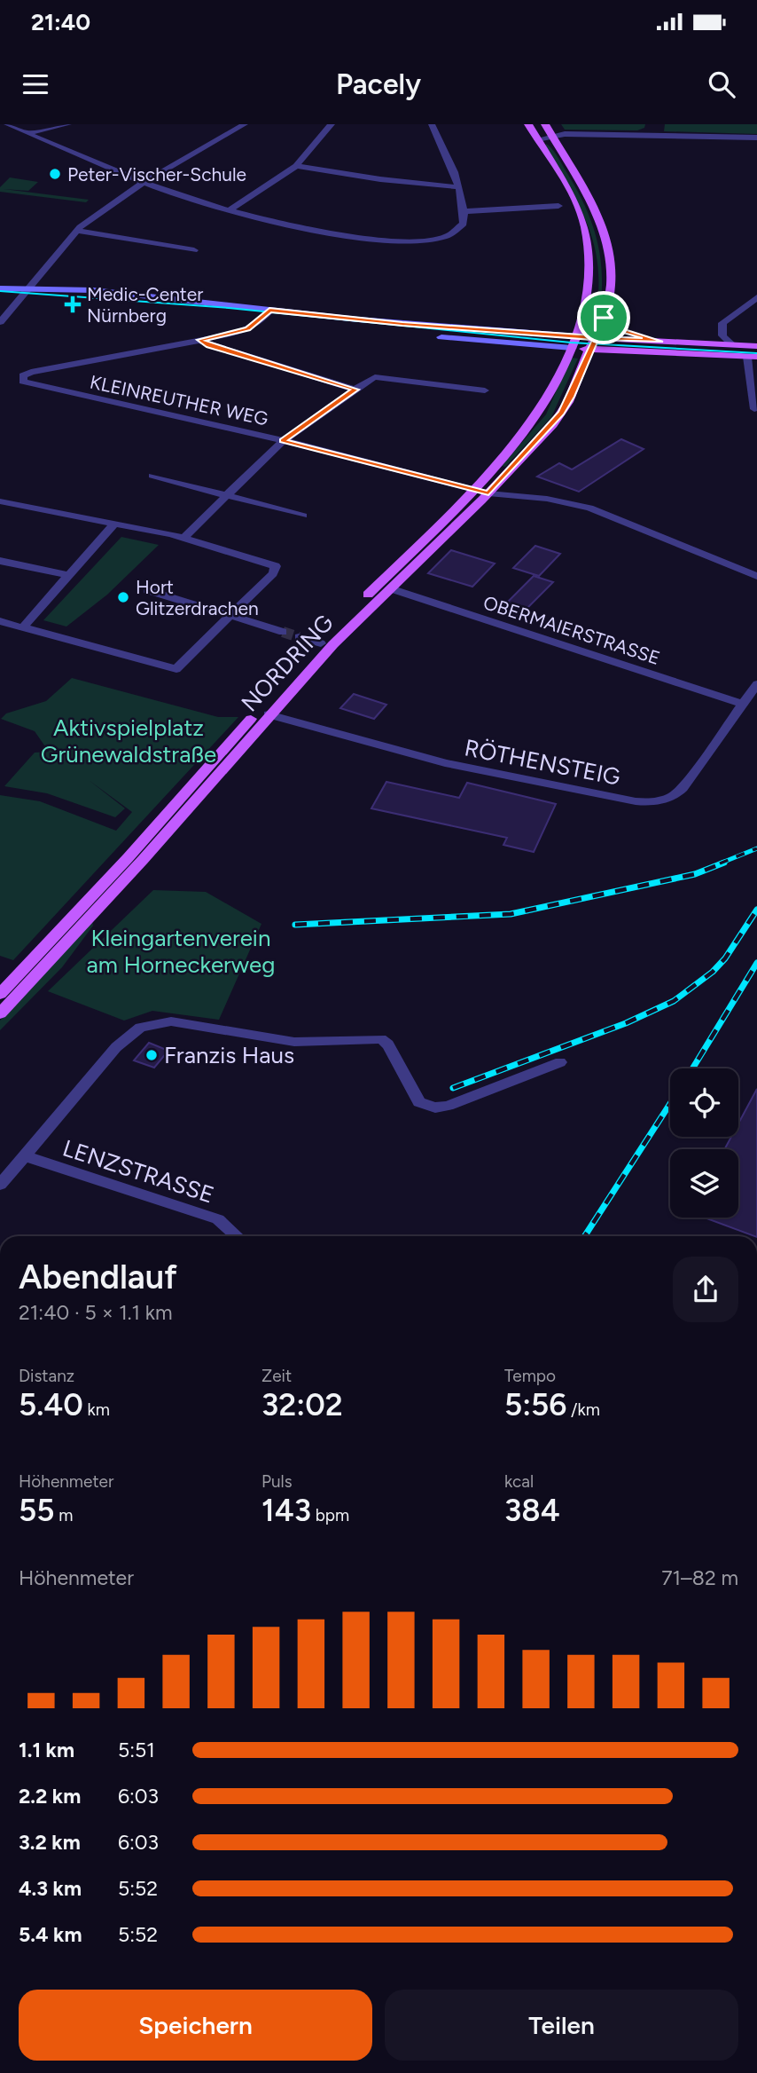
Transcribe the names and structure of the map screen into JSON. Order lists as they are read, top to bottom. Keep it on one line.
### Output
{"streets":{"main road":["NORDRING"],"street":["KLEINREUTHER WEG","OBERMAIERSTRASSE","RÖTHENSTEIG","LENZSTRASSE"]},"crossings":[["KLEINREUTHER WEG","NORDRING"],["OBERMAIERSTRASSE","NORDRING"],["OBERMAIERSTRASSE","RÖTHENSTEIG"],["NORDRING","RÖTHENSTEIG"]],"parks":["Aktivspielplatz Grünewaldstraße","Kleingartenverein am Horneckerweg"],"places":{"other":["Peter-Vischer-Schule","Hort Glitzerdrachen","Franzis Haus"],"health":["Medic-Center Nürnberg"]},"page":{"status":"21:40","header":"Pacely","heading":["Abendlauf","21:40 · 5 × 1.1 km"],"stats":[["Distanz","5.40 km"],["Zeit","32:02"],["Tempo","5:56 /km"],["Höhenmeter","55 m"],["Puls","143 bpm"],["kcal","384"]],"chart":["Höhenmeter","71–82 m"],"list":[{"name":"1.1 km","note":"5:51"},{"name":"2.2 km","note":"6:03"},{"name":"3.2 km","note":"6:03"},{"name":"4.3 km","note":"5:52"},{"name":"5.4 km","note":"5:52"}],"buttons":["Speichern","Teilen"]}}
